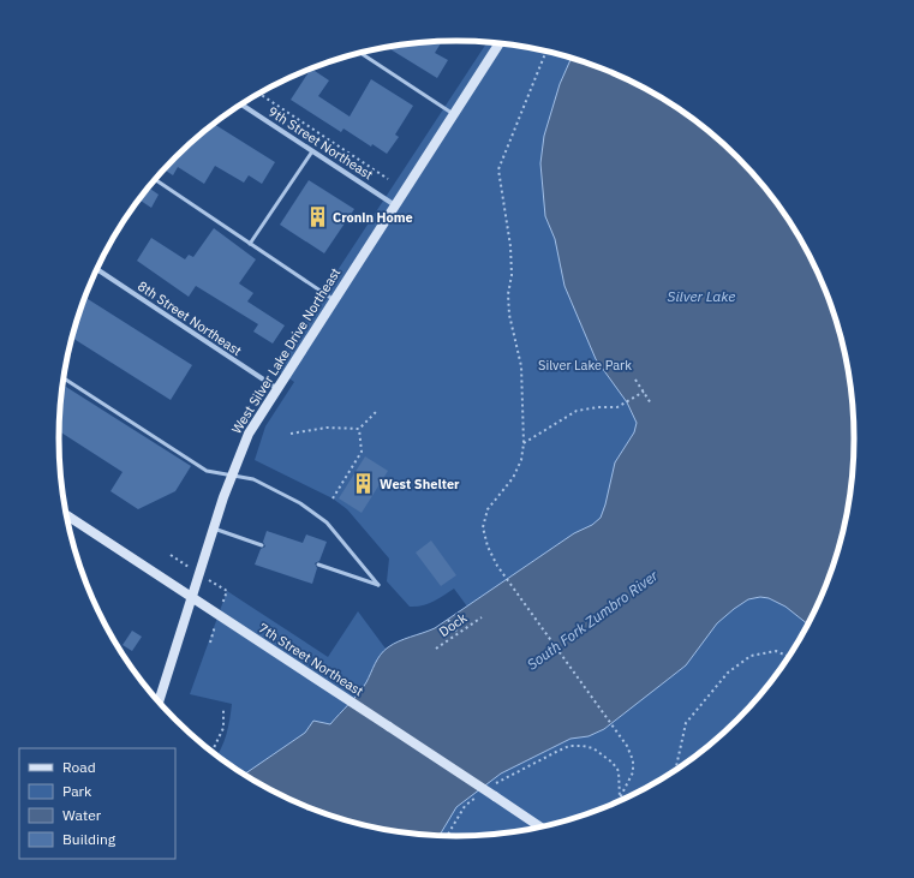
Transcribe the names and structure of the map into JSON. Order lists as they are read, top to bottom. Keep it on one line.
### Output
{"streets":{"street":["9th Street Northeast","8th Street Northeast","West Silver Lake Drive Northeast","7th Street Northeast"],"path":["Dock"]},"crossings":[["9th Street Northeast","West Silver Lake Drive Northeast"],["8th Street Northeast","West Silver Lake Drive Northeast"],["West Silver Lake Drive Northeast","7th Street Northeast"]],"water":["Silver Lake","South Fork Zumbro River"],"parks":["Silver Lake Park"],"places":{"building":["Cronin Home","West Shelter"]},"legend":["Road","Park","Water","Building"]}
